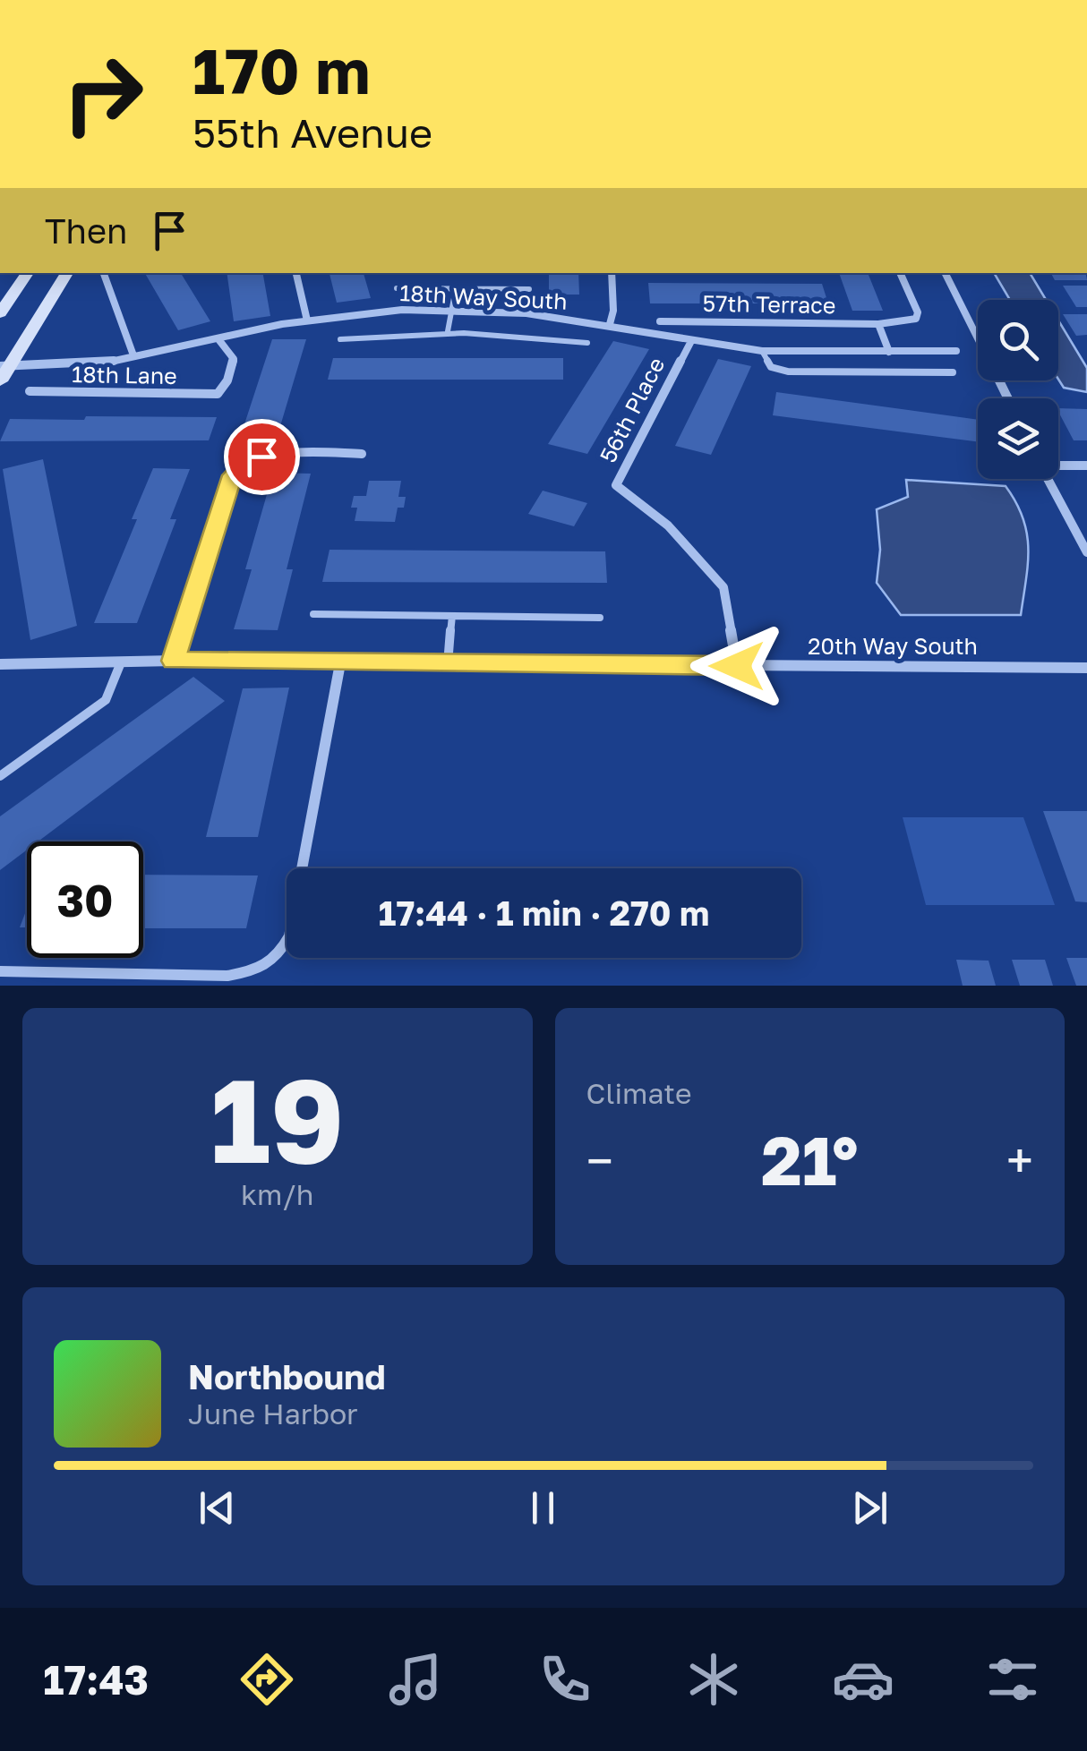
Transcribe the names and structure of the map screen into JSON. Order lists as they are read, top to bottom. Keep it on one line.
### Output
{"streets":{"street":["18th Way South","57th Terrace","18th Lane","56th Place","20th Way South"]},"crossings":[["18th Way South","18th Lane"],["18th Way South","56th Place"],["56th Place","20th Way South"]],"page":{"turn":["170 m","55th Avenue"],"then":"Then","limit":"30","trip":"17:44 · 1 min · 270 m","tile":[["19","km/h"],"Climate"],"heat":["−","21°","+"],"song":["Northbound","June Harbor"],"tabs":"17:43"}}
